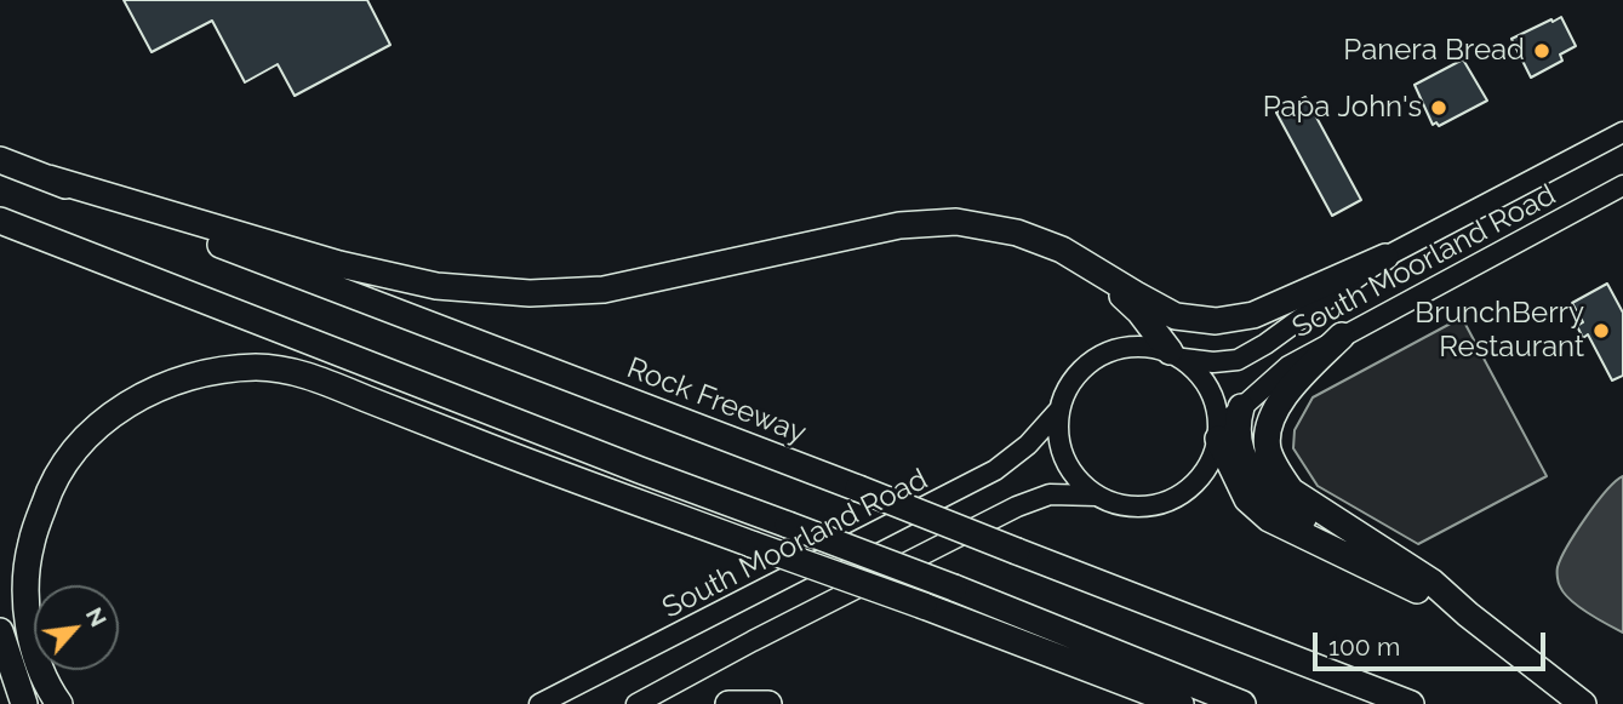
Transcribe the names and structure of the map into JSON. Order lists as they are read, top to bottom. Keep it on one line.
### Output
{"streets":{"highway":["Rock Freeway"],"main road":["South Moorland Road"]},"places":["Panera Bread","Papa John's","BrunchBerry Restaurant"],"scale_bar":"100 m","north":"top right"}
